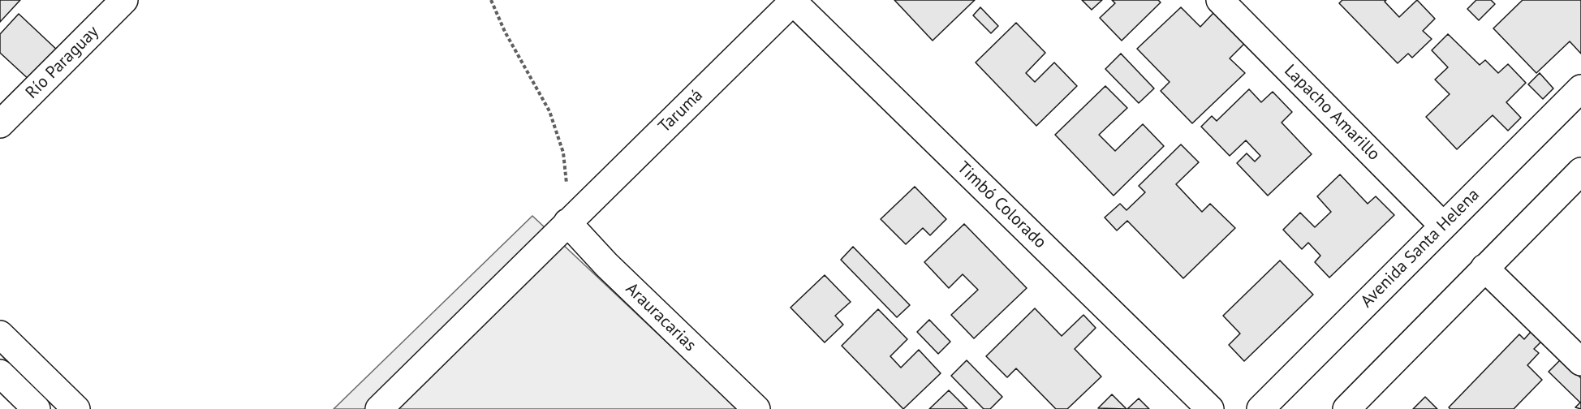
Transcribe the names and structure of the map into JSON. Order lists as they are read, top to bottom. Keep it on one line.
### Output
{"streets":{"main road":["Río Paraguay","Tarumá","Lapacho Amarillo","Timbó Colorado","Avenida Santa Helena","Arauracarias"]},"crossings":[["Tarumá","Timbó Colorado"],["Tarumá","Arauracarias"],["Lapacho Amarillo","Avenida Santa Helena"]]}
